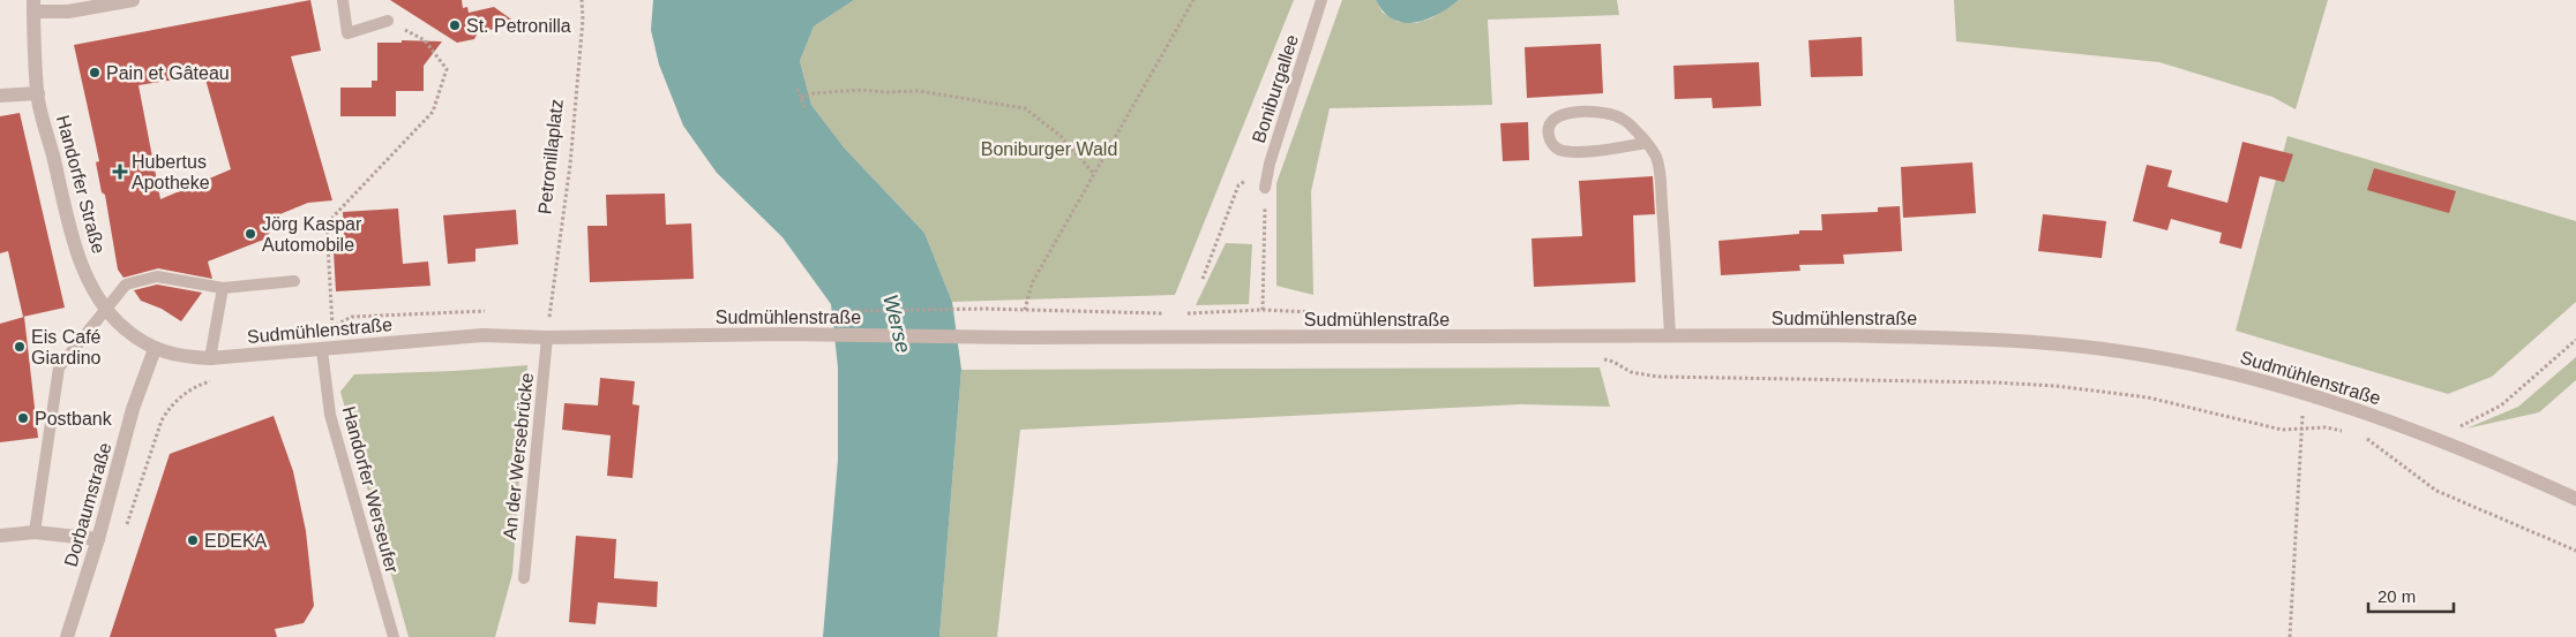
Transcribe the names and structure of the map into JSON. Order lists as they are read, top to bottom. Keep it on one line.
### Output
{"streets":{"street":["Handorfer Straße","Sudmühlenstraße","Dorbaumstraße"],"lane":["Boniburgallee","An der Wersebrücke","Handorfer Werseufer"],"path":["Petronillaplatz"]},"crossings":[["Handorfer Straße","Sudmühlenstraße"],["Handorfer Straße","Dorbaumstraße"],["Sudmühlenstraße","An der Wersebrücke"],["Sudmühlenstraße","Handorfer Werseufer"],["Sudmühlenstraße","Dorbaumstraße"]],"water":["Werse"],"parks":["Boniburger Wald"],"places":{"other":["St. Petronilla","Pain et Gâteau","Jörg Kaspar Automobile","Eis Café Giardino","Postbank","EDEKA"],"health":["Hubertus Apotheke"]},"scale_bar":"20 m"}
